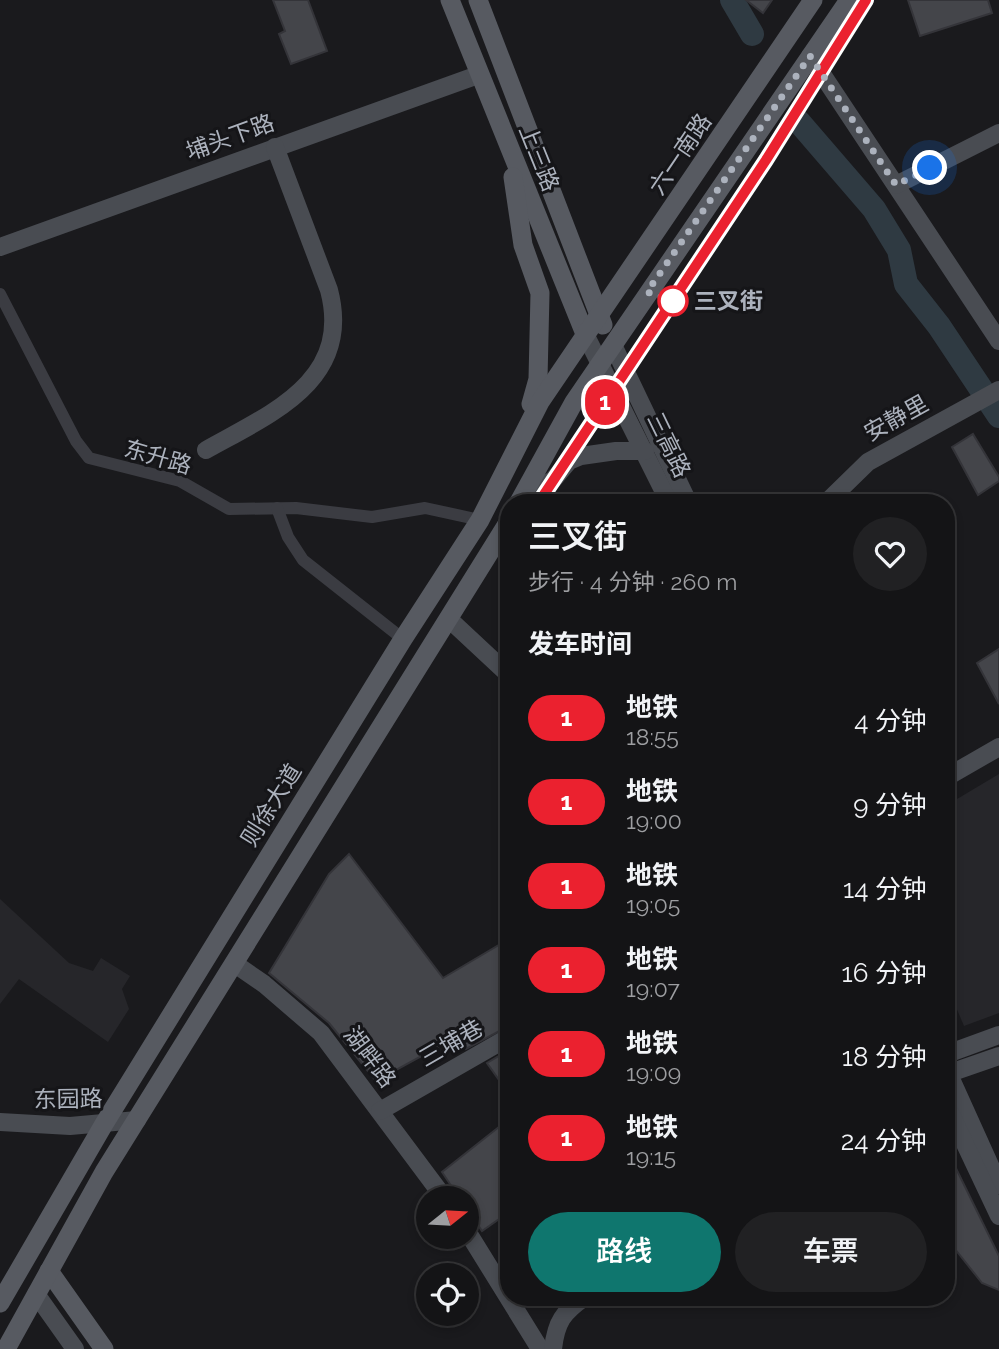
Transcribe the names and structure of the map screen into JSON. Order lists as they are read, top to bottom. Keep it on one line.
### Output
{"streets":{"main road":["六一南路","上三路","则徐大道"],"street":["埔头下路","安静里","三高路","东升路","三埔巷","湖畔路","东园路"]},"crossings":[["埔头下路","上三路"],["六一南路","上三路"],["六一南路","三高路"],["六一南路","则徐大道"],["上三路","三高路"],["上三路","则徐大道"],["三高路","则徐大道"],["东升路","则徐大道"],["则徐大道","东园路"],["三埔巷","湖畔路"]],"places":["三叉街"],"lines":["metro line 1"],"north":"right","page":{"on_map":"1","heading":[["三叉街","步行 · 4 分钟 · 260 m"],"发车时间"],"list":[{"mark":"1","name":"地铁","note":"18:55","value":"4 分钟"},{"mark":"1","name":"地铁","note":"19:00","value":"9 分钟"},{"mark":"1","name":"地铁","note":"19:05","value":"14 分钟"},{"mark":"1","name":"地铁","note":"19:07","value":"16 分钟"},{"mark":"1","name":"地铁","note":"19:09","value":"18 分钟"},{"mark":"1","name":"地铁","note":"19:15","value":"24 分钟"}],"buttons":["路线","车票"]}}
